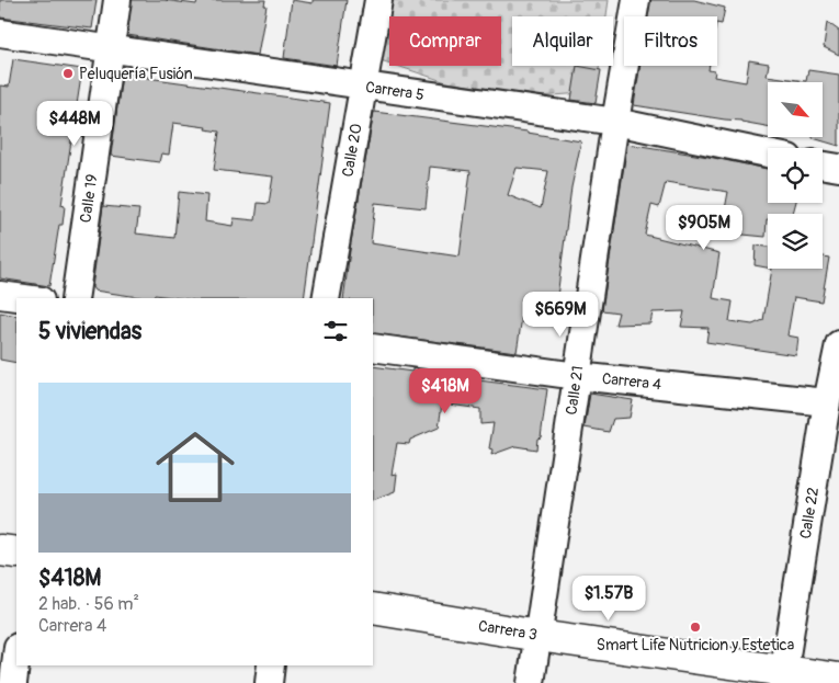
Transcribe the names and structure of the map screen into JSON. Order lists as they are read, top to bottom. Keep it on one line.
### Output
{"streets":{"main road":["Carrera 3"],"street":["Carrera 5","Calle 20","Calle 19","Carrera 4","Calle 21","Calle 22"]},"crossings":[["Carrera 5","Calle 20"],["Carrera 5","Calle 19"],["Carrera 5","Calle 21"],["Carrera 4","Calle 21"],["Carrera 4","Calle 22"],["Calle 21","Carrera 3"],["Calle 22","Carrera 3"]],"places":["Peluquería Fusión","Smart Life Nutricion y Estetica"],"north":"bottom right","page":{"chip":["Comprar","Alquilar","Filtros"],"price":["$448M","$905M","$669M","$418M","$1.57B"],"heading":"5 viviendas","list":[{"name":"$418M","note":"2 hab. · 56 m² · Carrera 4"}]}}
